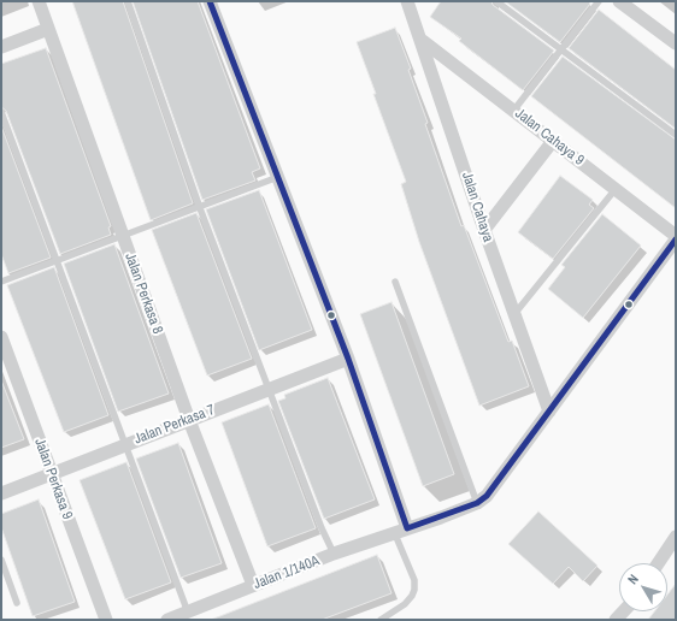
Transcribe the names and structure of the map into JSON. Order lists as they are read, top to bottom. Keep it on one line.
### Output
{"streets":{"street":["Jalan Cahaya 9","Jalan Cahaya","Jalan Perkasa 8","Jalan Perkasa 7","Jalan Perkasa 9","Jalan 1/140A"]},"crossings":[["Jalan Cahaya 9","Jalan Cahaya"],["Jalan Perkasa 8","Jalan Perkasa 7"],["Jalan Perkasa 8","Jalan 1/140A"],["Jalan Perkasa 7","Jalan Perkasa 9"]],"north":"top left"}
